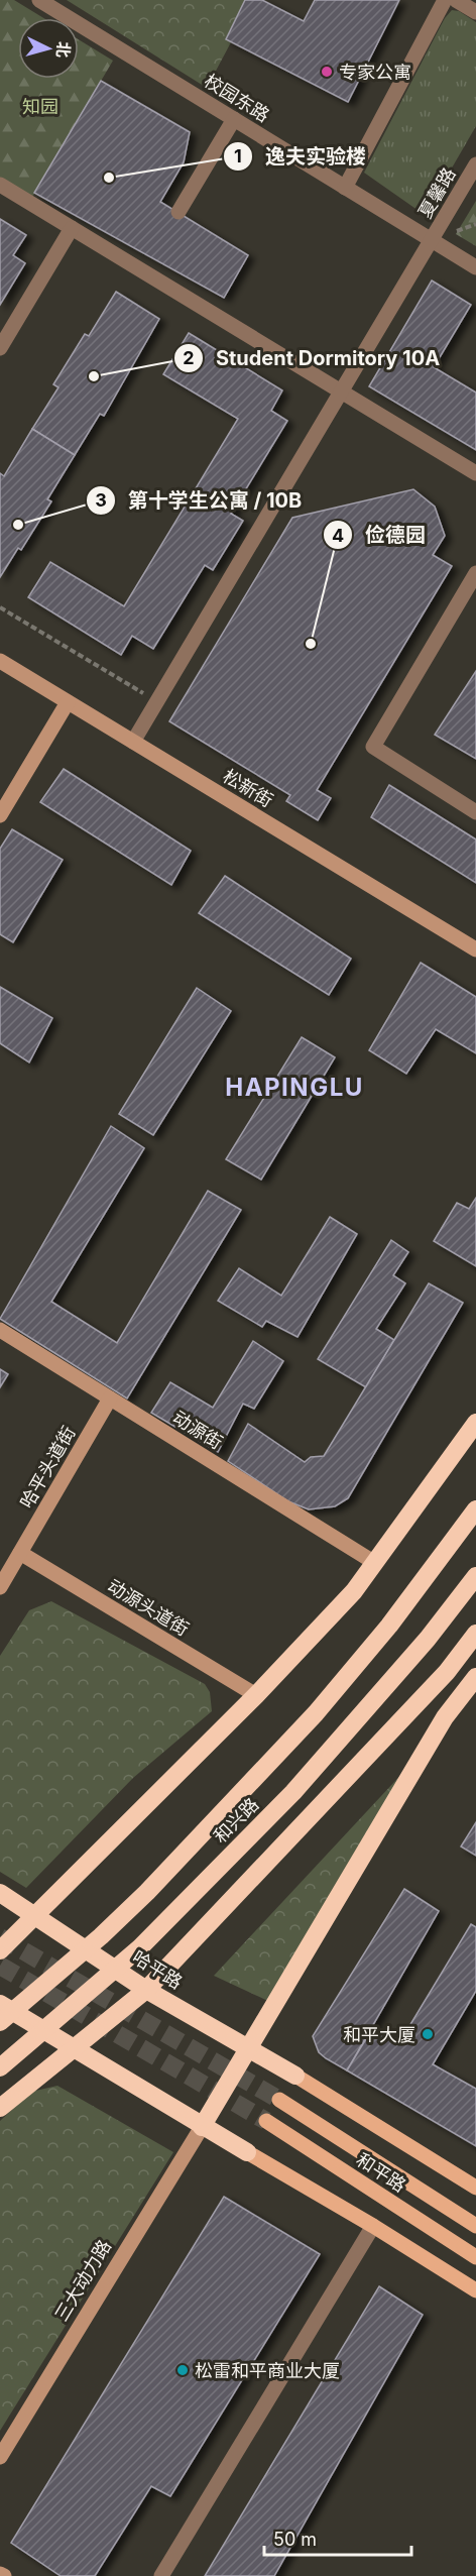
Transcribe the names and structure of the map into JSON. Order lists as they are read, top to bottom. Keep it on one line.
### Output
{"streets":{"highway":["和兴路","哈平路"],"main road":["和平路"],"street":["校园东路","夏馨路","松新街","动源街","哈平头道街","动源头道街","三大动力路"]},"crossings":[["校园东路","夏馨路"],["夏馨路","松新街"],["动源街","哈平头道街"],["哈平头道街","动源头道街"]],"districts":["HAPINGLU"],"parks":["知园"],"places":["专家公寓","逸夫实验楼","Student Dormitory 10A","第十学生公寓 / 10B","俭德园","和平大厦","松雷和平商业大厦"],"scale_bar":"50 m","north":"right"}
